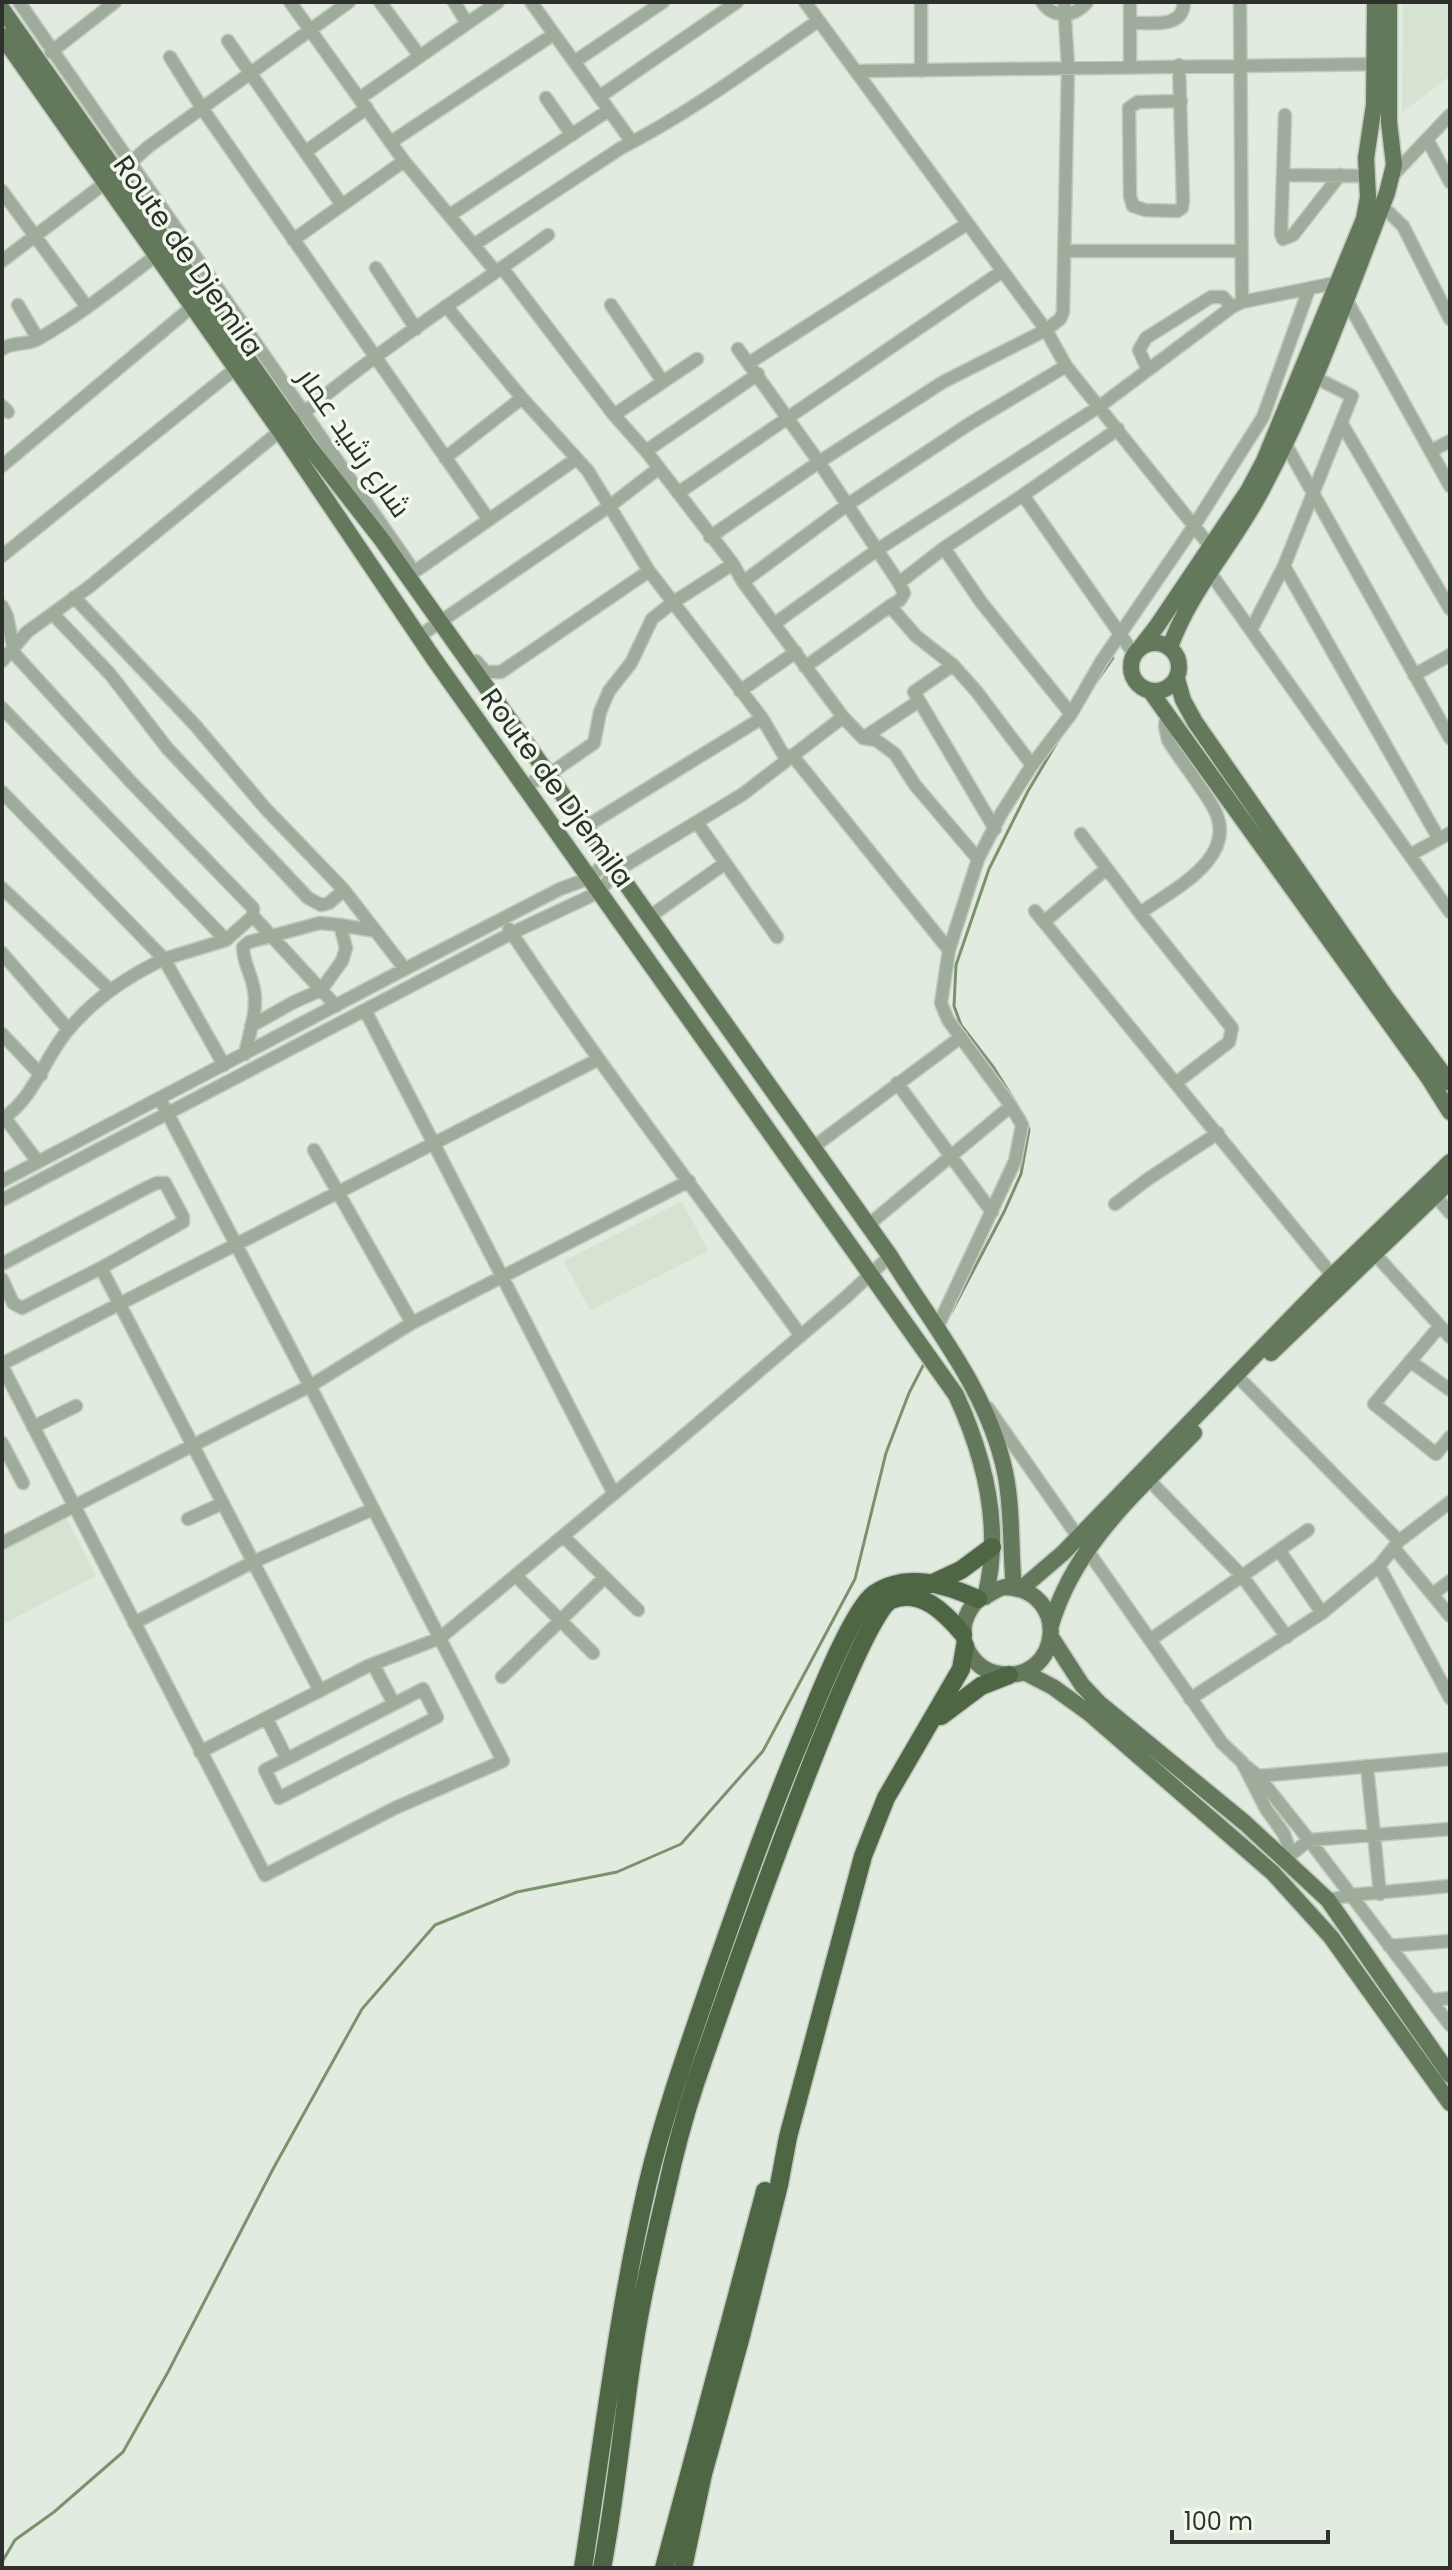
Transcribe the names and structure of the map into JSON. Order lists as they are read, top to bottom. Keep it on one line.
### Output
{"streets":{"main road":["Route de Djemila"],"street":["شارع رشيد عمار"]},"crossings":[["Route de Djemila","شارع رشيد عمار"]],"scale_bar":"100 m"}
